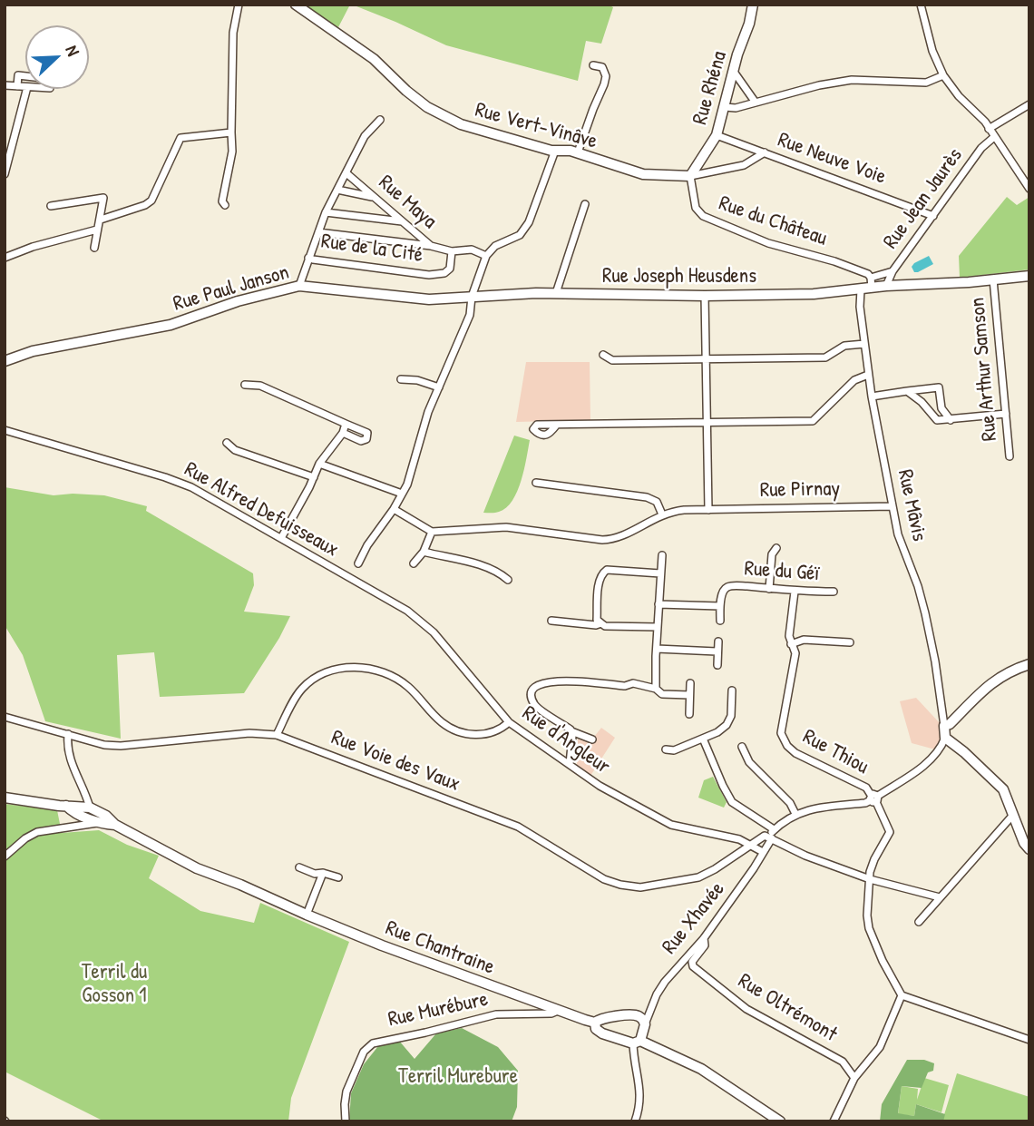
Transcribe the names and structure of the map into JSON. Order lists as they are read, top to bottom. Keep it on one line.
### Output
{"streets":{"street":["Rue Rhéna","Rue Vert-Vinâve","Rue Neuve Voie","Rue Jean Jaurès","Rue Maya","Rue du Château","Rue de la Cité","Rue Joseph Heusdens","Rue Paul Janson","Rue Arthur Samson","Rue Pirnay","Rue Mâvis","Rue Alfred Defuisseaux","Rue du Géï","Rue d'Angleur","Rue Thiou","Rue Voie des Vaux","Rue Xhavée","Rue Chantraine","Rue Oltrémont","Rue Murébure"]},"crossings":[["Rue Rhéna","Rue Vert-Vinâve"],["Rue Rhéna","Rue Neuve Voie"],["Rue Rhéna","Rue du Château"],["Rue Vert-Vinâve","Rue du Château"],["Rue Neuve Voie","Rue Jean Jaurès"],["Rue Jean Jaurès","Rue Joseph Heusdens"],["Rue Maya","Rue de la Cité"],["Rue du Château","Rue Joseph Heusdens"],["Rue Joseph Heusdens","Rue Paul Janson"],["Rue Joseph Heusdens","Rue Arthur Samson"],["Rue Joseph Heusdens","Rue Mâvis"],["Rue Pirnay","Rue Mâvis"],["Rue Alfred Defuisseaux","Rue d'Angleur"],["Rue du Géï","Rue Thiou"],["Rue d'Angleur","Rue Voie des Vaux"],["Rue d'Angleur","Rue Xhavée"],["Rue Voie des Vaux","Rue Xhavée"],["Rue Xhavée","Rue Oltrémont"],["Rue Chantraine","Rue Murébure"]],"parks":["Terril du Gosson 1","Terril Murebure"],"north":"top right"}
